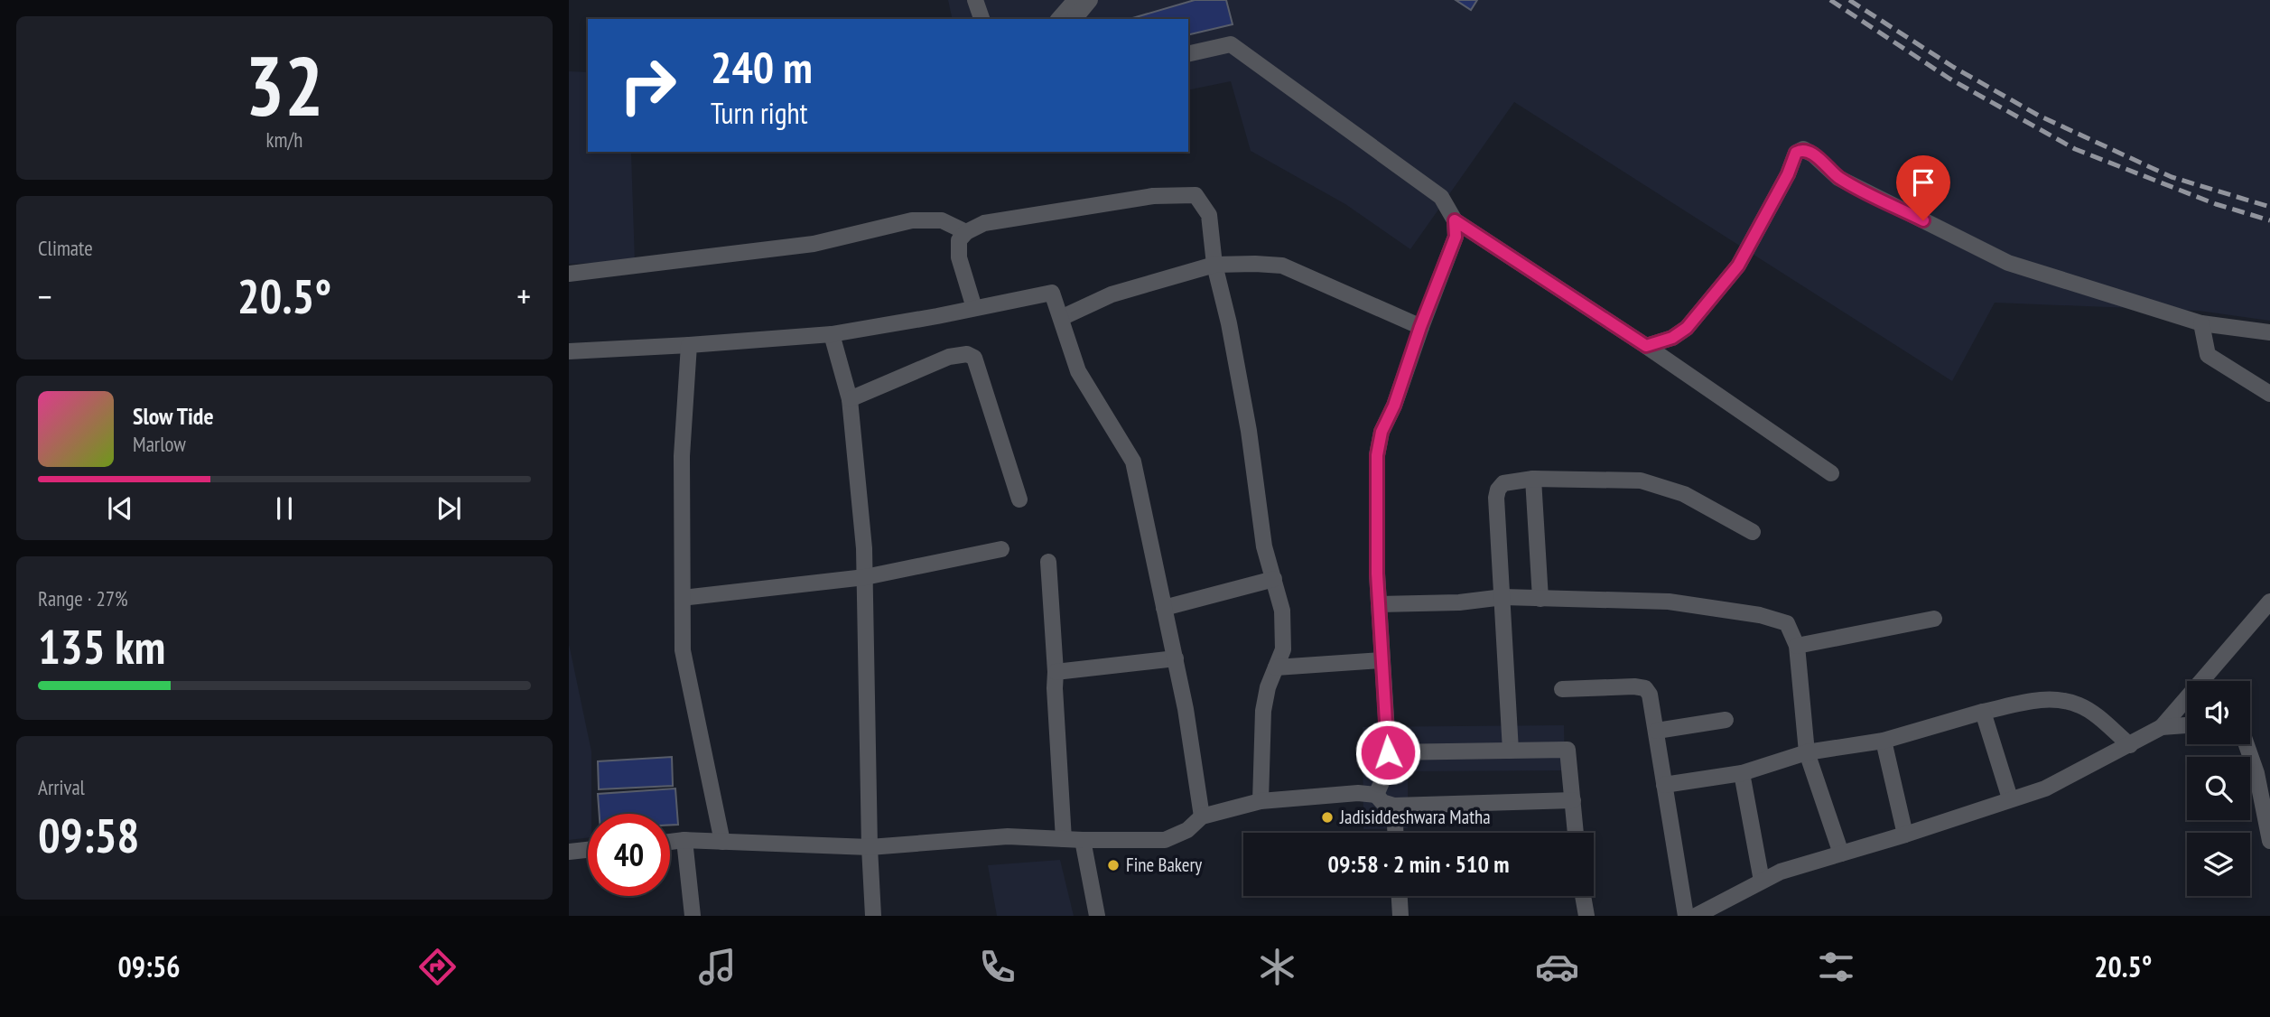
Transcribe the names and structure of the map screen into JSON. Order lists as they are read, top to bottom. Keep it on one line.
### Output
{"places":["Jadisiddeshwara Matha","Fine Bakery"],"page":{"tile":[["32","km/h"],"Climate",["Range · 27%","135 km"],["Arrival","09:58"]],"turn":["240 m","Turn right"],"heat":["−","20.5°","+"],"song":["Slow Tide","Marlow"],"limit":"40","trip":"09:58 · 2 min · 510 m","tabs":["09:56","20.5°"]}}
